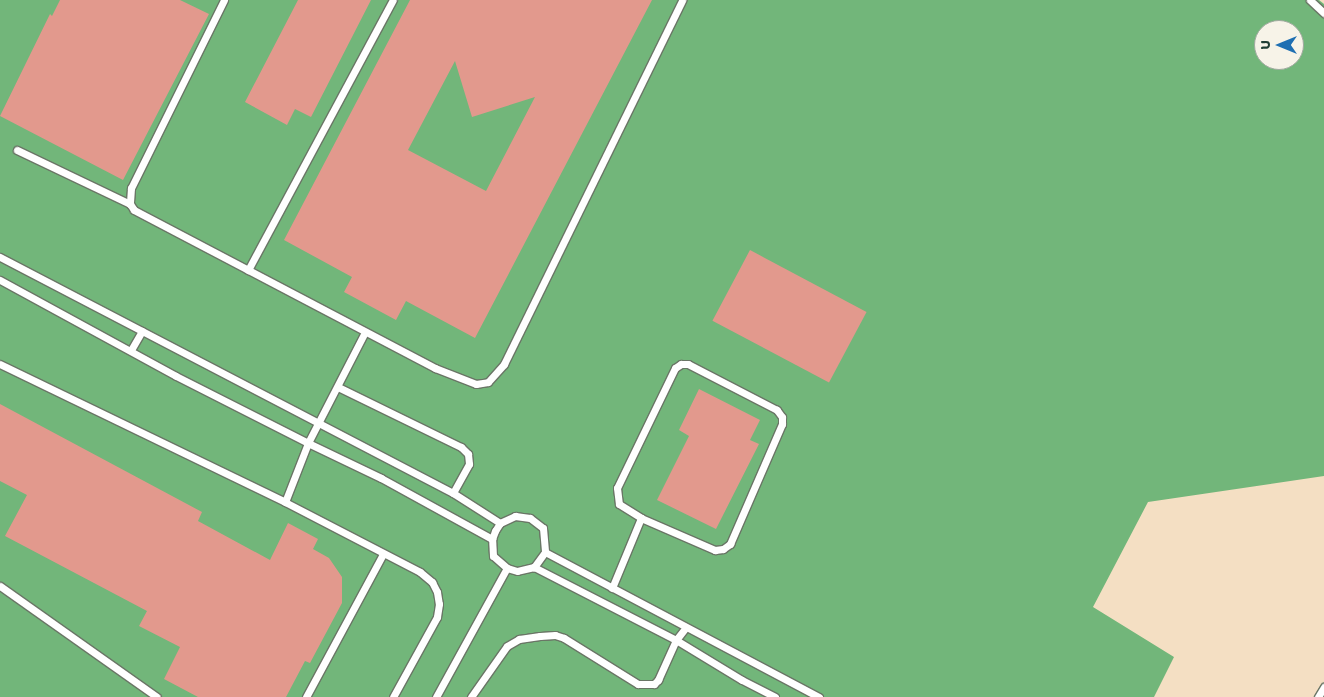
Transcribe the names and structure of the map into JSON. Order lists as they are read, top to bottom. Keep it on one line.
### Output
{"north":"left"}
